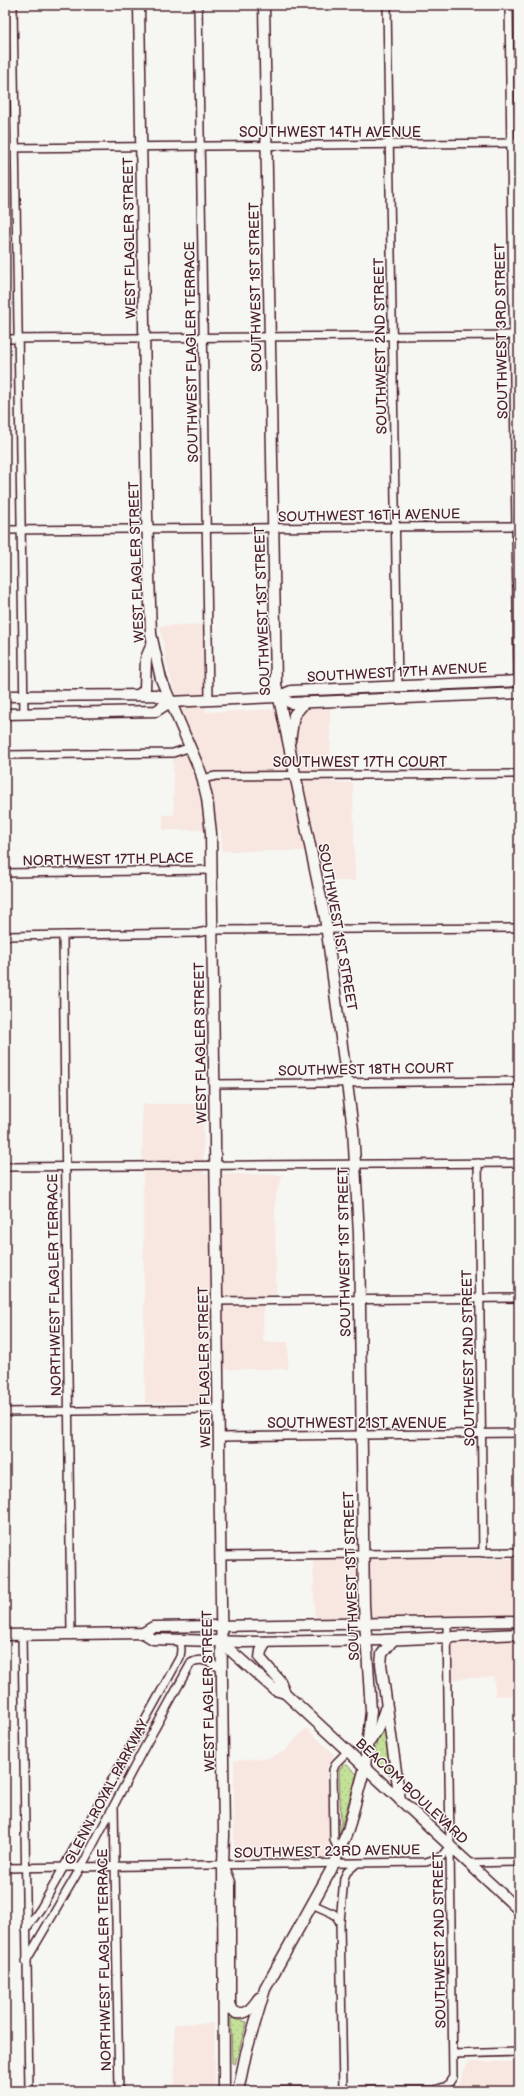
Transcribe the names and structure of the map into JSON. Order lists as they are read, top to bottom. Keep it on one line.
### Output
{"streets":{"main road":["WEST FLAGLER STREET","SOUTHWEST 1ST STREET","SOUTHWEST 17TH AVENUE","BEACOM BOULEVARD"],"street":["SOUTHWEST 14TH AVENUE","SOUTHWEST 3RD STREET","SOUTHWEST 2ND STREET","SOUTHWEST FLAGLER TERRACE","SOUTHWEST 16TH AVENUE","SOUTHWEST 17TH COURT","NORTHWEST 17TH PLACE","SOUTHWEST 18TH COURT","NORTHWEST FLAGLER TERRACE","SOUTHWEST 21ST AVENUE","GLENN ROYAL PARKWAY","SOUTHWEST 23RD AVENUE"]},"crossings":[["SOUTHWEST 14TH AVENUE","WEST FLAGLER STREET"],["SOUTHWEST 14TH AVENUE","SOUTHWEST 1ST STREET"],["SOUTHWEST 14TH AVENUE","SOUTHWEST 3RD STREET"],["SOUTHWEST 14TH AVENUE","SOUTHWEST 2ND STREET"],["SOUTHWEST 14TH AVENUE","SOUTHWEST FLAGLER TERRACE"],["WEST FLAGLER STREET","SOUTHWEST 16TH AVENUE"],["WEST FLAGLER STREET","SOUTHWEST 17TH AVENUE"],["WEST FLAGLER STREET","SOUTHWEST 17TH COURT"],["WEST FLAGLER STREET","NORTHWEST 17TH PLACE"],["WEST FLAGLER STREET","SOUTHWEST 18TH COURT"],["WEST FLAGLER STREET","SOUTHWEST 21ST AVENUE"],["WEST FLAGLER STREET","BEACOM BOULEVARD"],["WEST FLAGLER STREET","GLENN ROYAL PARKWAY"],["WEST FLAGLER STREET","SOUTHWEST 23RD AVENUE"],["SOUTHWEST 1ST STREET","SOUTHWEST 16TH AVENUE"],["SOUTHWEST 1ST STREET","SOUTHWEST 17TH AVENUE"],["SOUTHWEST 1ST STREET","SOUTHWEST 17TH COURT"],["SOUTHWEST 1ST STREET","SOUTHWEST 18TH COURT"],["SOUTHWEST 1ST STREET","SOUTHWEST 21ST AVENUE"],["SOUTHWEST 1ST STREET","BEACOM BOULEVARD"],["SOUTHWEST 1ST STREET","SOUTHWEST 23RD AVENUE"],["SOUTHWEST 3RD STREET","SOUTHWEST 16TH AVENUE"],["SOUTHWEST 3RD STREET","SOUTHWEST 17TH AVENUE"],["SOUTHWEST 2ND STREET","SOUTHWEST 16TH AVENUE"],["SOUTHWEST 2ND STREET","SOUTHWEST 17TH AVENUE"],["SOUTHWEST 2ND STREET","SOUTHWEST 21ST AVENUE"],["SOUTHWEST 2ND STREET","BEACOM BOULEVARD"],["SOUTHWEST 2ND STREET","SOUTHWEST 23RD AVENUE"],["SOUTHWEST FLAGLER TERRACE","SOUTHWEST 16TH AVENUE"],["SOUTHWEST FLAGLER TERRACE","SOUTHWEST 17TH AVENUE"],["NORTHWEST FLAGLER TERRACE","GLENN ROYAL PARKWAY"],["NORTHWEST FLAGLER TERRACE","SOUTHWEST 23RD AVENUE"],["BEACOM BOULEVARD","SOUTHWEST 23RD AVENUE"],["GLENN ROYAL PARKWAY","SOUTHWEST 23RD AVENUE"]]}
